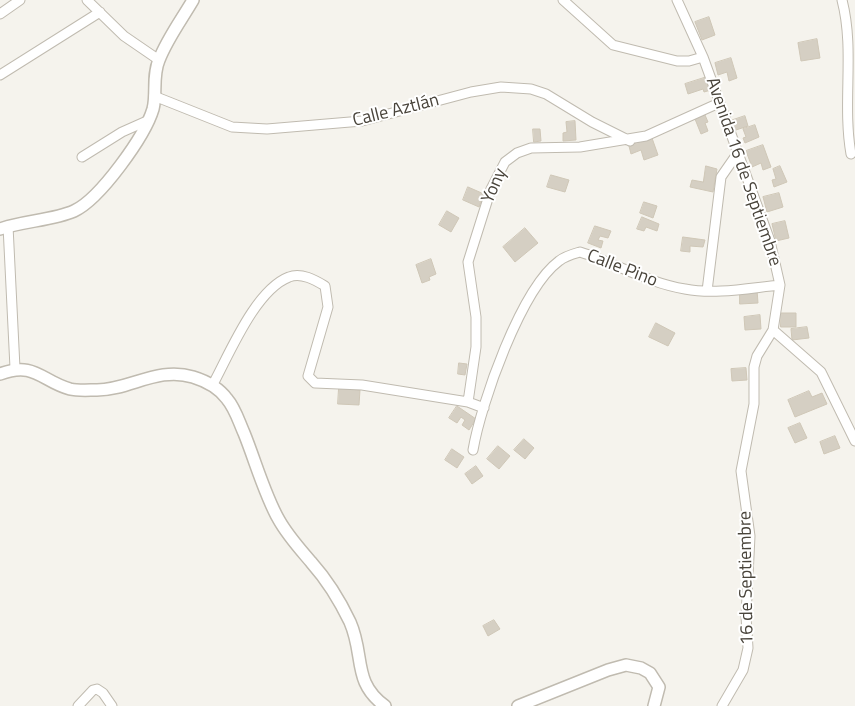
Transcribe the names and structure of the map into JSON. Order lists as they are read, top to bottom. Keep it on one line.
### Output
{"streets":{"street":["Calle Aztlán","Avenida 16 de Septiembre","Yony","Calle Pino","16 de Septiembre"]},"crossings":[["Calle Aztlán","Yony"],["Avenida 16 de Septiembre","Yony"],["Avenida 16 de Septiembre","Calle Pino"],["Avenida 16 de Septiembre","16 de Septiembre"]]}
